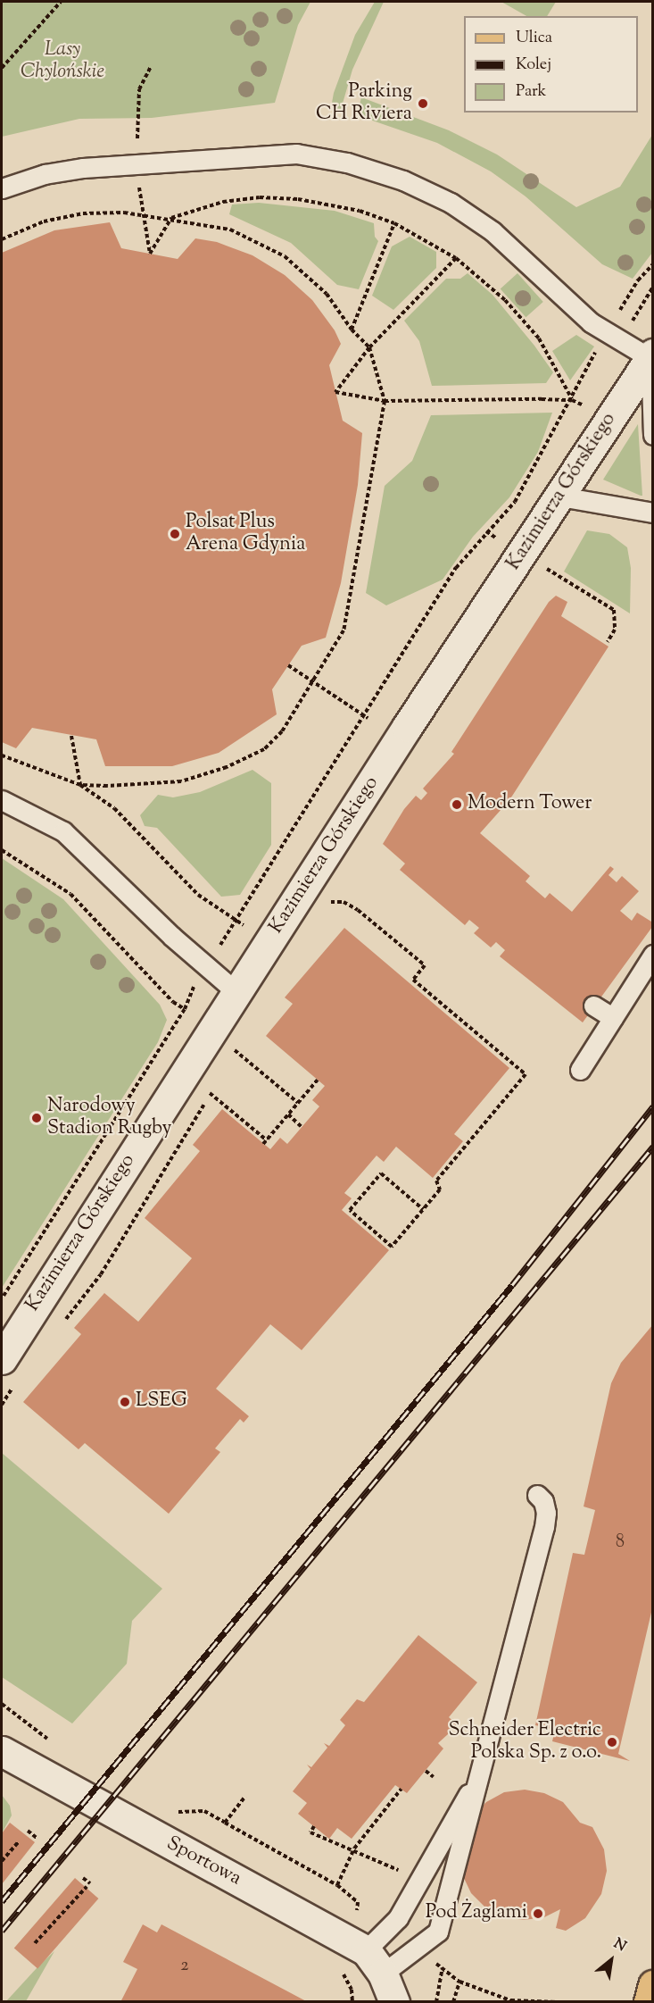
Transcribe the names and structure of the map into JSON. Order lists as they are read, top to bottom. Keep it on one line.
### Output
{"streets":{"street":["Kazimierza Górskiego","Sportowa"]},"parks":["Lasy Chylońskie"],"places":["Parking CH Riviera","Polsat Plus Arena Gdynia","Modern Tower","Narodowy Stadion Rugby","LSEG","Schneider Electric Polska Sp. z o.o.","Pod Żaglami"],"house_numbers":["8","2"],"legend":["Ulica","Kolej","Park"],"north":"top right"}
